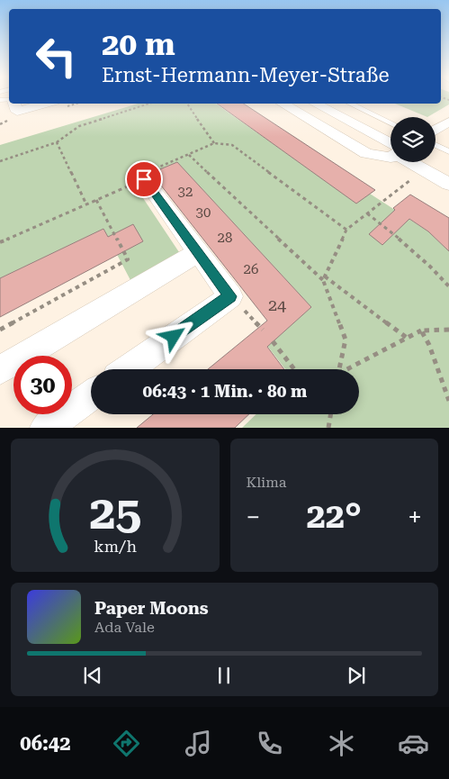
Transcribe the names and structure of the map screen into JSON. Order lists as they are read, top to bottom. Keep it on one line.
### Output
{"house_numbers":["32","30","28","26","24"],"page":{"turn":["20 m","Ernst-Hermann-Meyer-Straße"],"limit":"30","trip":"06:43 · 1 Min. · 80 m","tile":"Klima","heat":["−","22°","+"],"song":["Paper Moons","Ada Vale"],"tabs":"06:42","gauge":["25","km/h"]}}
